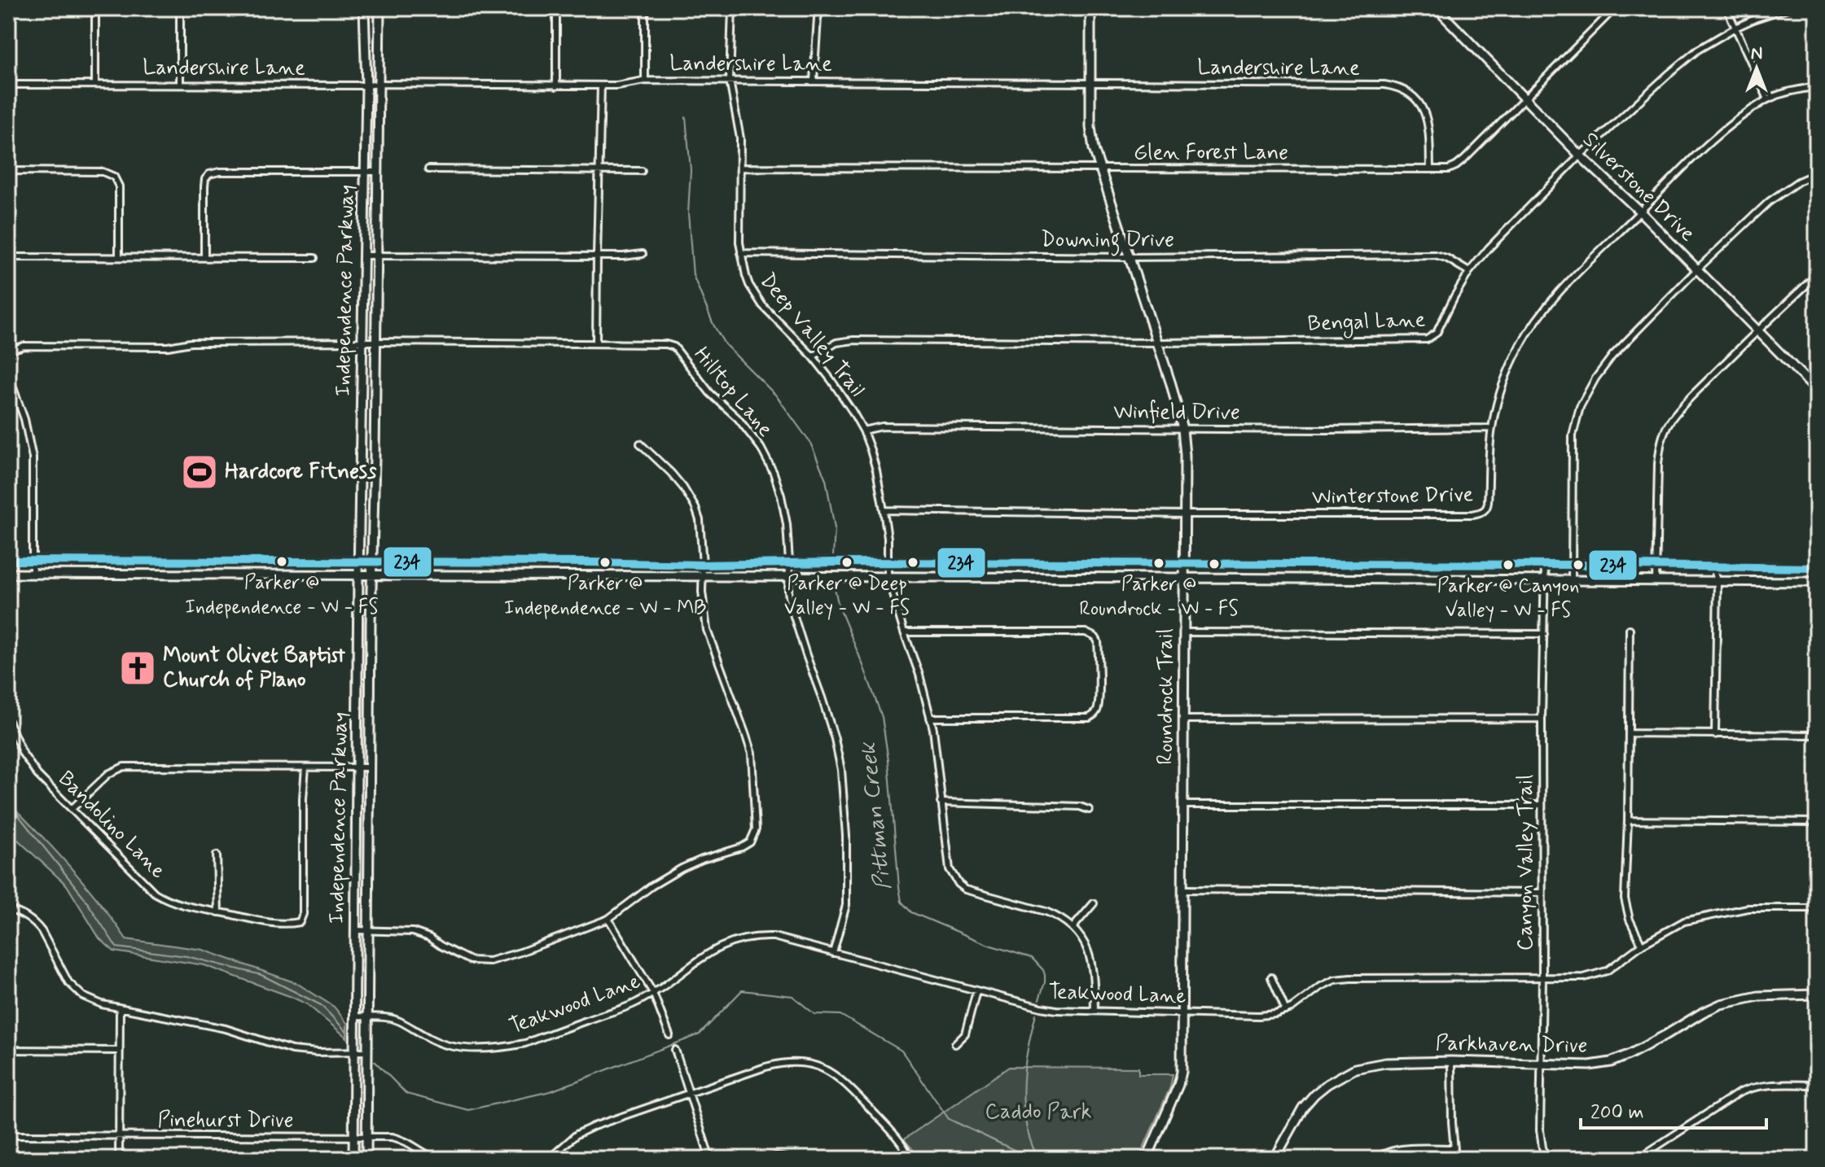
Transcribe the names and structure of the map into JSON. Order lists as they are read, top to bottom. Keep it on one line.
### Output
{"streets":{"main road":["Silverstone Drive","Independence Parkway","Roundrock Trail","Parkhaven Drive"],"street":["Landershire Lane","Glen Forest Lane","Downing Drive","Bengal Lane","Deep Valley Trail","Hilltop Lane","Winfield Drive","Winterstone Drive","Bandolino Lane","Canyon Valley Trail","Teakwood Lane","Pinehurst Drive"]},"crossings":[["Landershire Lane","Glen Forest Lane"],["Landershire Lane","Independence Parkway"],["Landershire Lane","Deep Valley Trail"],["Landershire Lane","Roundrock Trail"],["Glen Forest Lane","Silverstone Drive"],["Glen Forest Lane","Deep Valley Trail"],["Glen Forest Lane","Roundrock Trail"],["Silverstone Drive","Bengal Lane"],["Silverstone Drive","Winterstone Drive"],["Downing Drive","Bengal Lane"],["Downing Drive","Deep Valley Trail"],["Downing Drive","Roundrock Trail"],["Independence Parkway","Hilltop Lane"],["Independence Parkway","Teakwood Lane"],["Independence Parkway","Pinehurst Drive"],["Bengal Lane","Deep Valley Trail"],["Bengal Lane","Roundrock Trail"],["Deep Valley Trail","Winfield Drive"],["Deep Valley Trail","Winterstone Drive"],["Deep Valley Trail","Teakwood Lane"],["Hilltop Lane","Teakwood Lane"],["Winfield Drive","Winterstone Drive"],["Winfield Drive","Roundrock Trail"],["Winterstone Drive","Roundrock Trail"],["Roundrock Trail","Teakwood Lane"],["Canyon Valley Trail","Teakwood Lane"],["Canyon Valley Trail","Parkhaven Drive"]],"water":["Pittman Creek"],"parks":["Caddo Park"],"places":{"sports":["Hardcore Fitness"],"other":["Parker @ Independence - W - FS","Parker @ Independence - W - MB","Parker @ Deep Valley - W - FS","Parker @ Roundrock - W - FS","Parker @ Canyon Valley - W - FS"],"church":["Mount Olivet Baptist Church of Plano"]},"lines":["transit line 234"],"scale_bar":"200 m","north":"top"}
